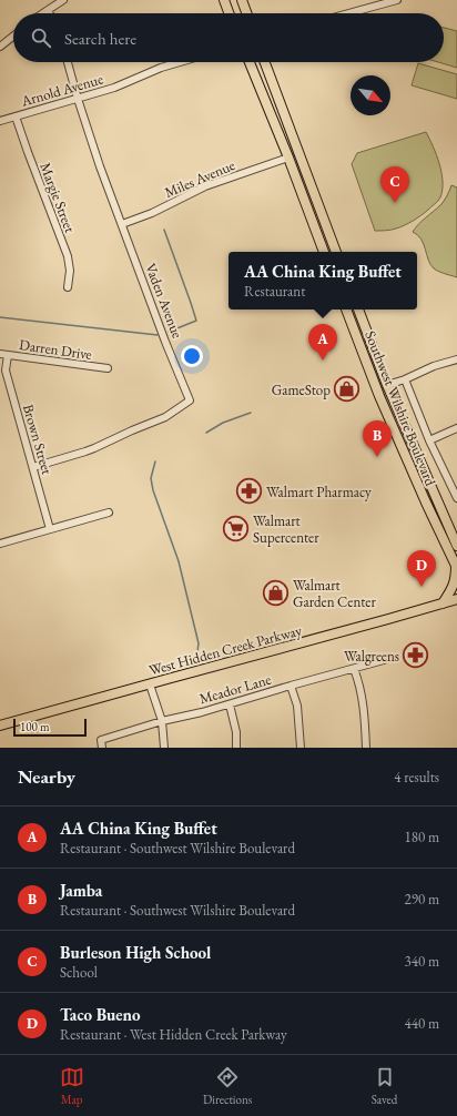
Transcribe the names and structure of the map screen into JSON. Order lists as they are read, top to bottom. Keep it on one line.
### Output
{"streets":{"main road":["Southwest Wilshire Boulevard","West Hidden Creek Parkway"],"street":["Arnold Avenue","Miles Avenue","Margie Street","Vaden Avenue","Darren Drive","Brown Street","Meador Lane"]},"crossings":[["Arnold Avenue","Margie Street"],["Arnold Avenue","Vaden Avenue"],["Miles Avenue","Vaden Avenue"],["Vaden Avenue","Brown Street"],["Darren Drive","Brown Street"]],"places":{"shop":["GameStop","Walmart Garden Center"],"pharmacy":["Walmart Pharmacy","Walgreens"],"supermarket":["Walmart Supercenter"]},"scale_bar":"100 m","north":"bottom right","page":{"search":"Search here","pins":["C","A","B","D"],"popup":["AA China King Buffet","Restaurant"],"scale":"100 m","heading":["Nearby","4 results"],"list":[{"mark":"A","name":"AA China King Buffet","note":"Restaurant · Southwest Wilshire Boulevard","value":"180 m"},{"mark":"B","name":"Jamba","note":"Restaurant · Southwest Wilshire Boulevard","value":"290 m"},{"mark":"C","name":"Burleson High School","note":"School","value":"340 m"},{"mark":"D","name":"Taco Bueno","note":"Restaurant · West Hidden Creek Parkway","value":"440 m"}],"nav":["Map","Directions","Saved"]}}
